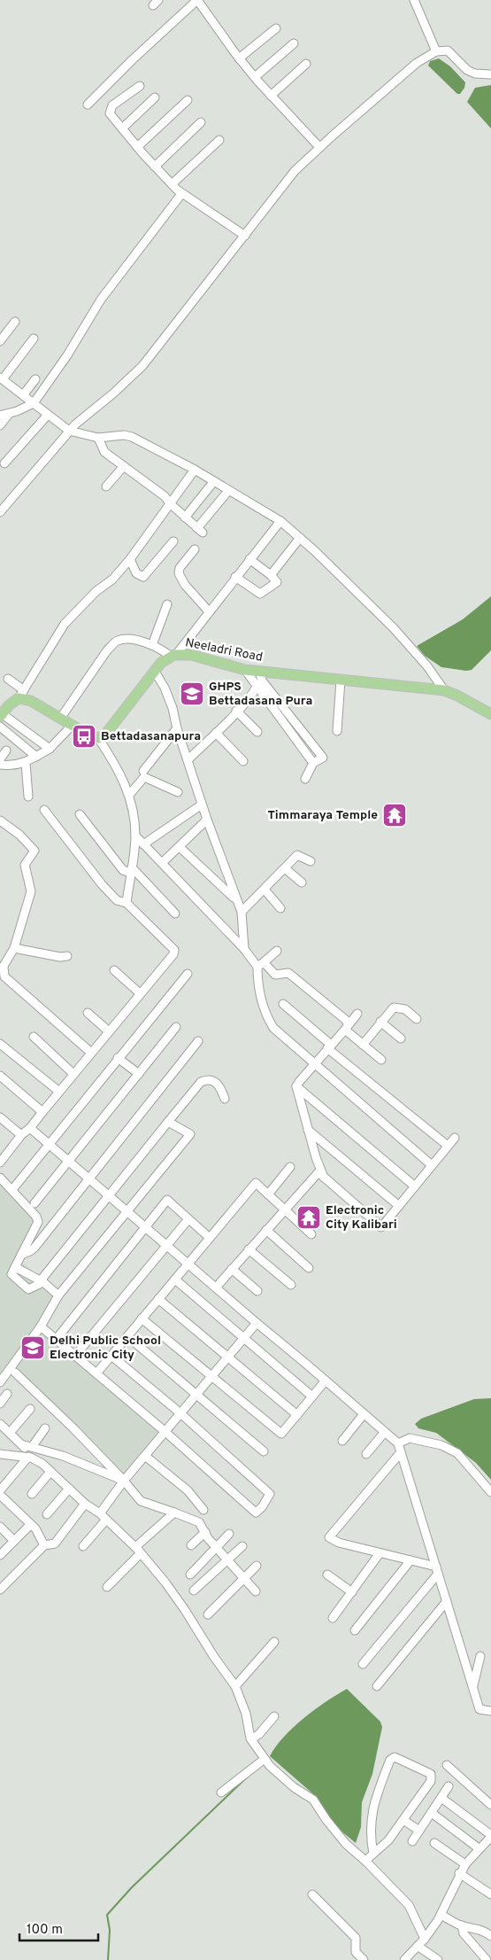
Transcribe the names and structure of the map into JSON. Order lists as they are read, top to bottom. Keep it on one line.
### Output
{"streets":{"main road":["Neeladri Road"]},"places":{"school or university":["GHPS Bettadasana Pura","Delhi Public School Electronic City"],"bus stop":["Bettadasanapura"],"temple":["Timmaraya Temple","Electronic City Kalibari"]},"scale_bar":"100 m"}
